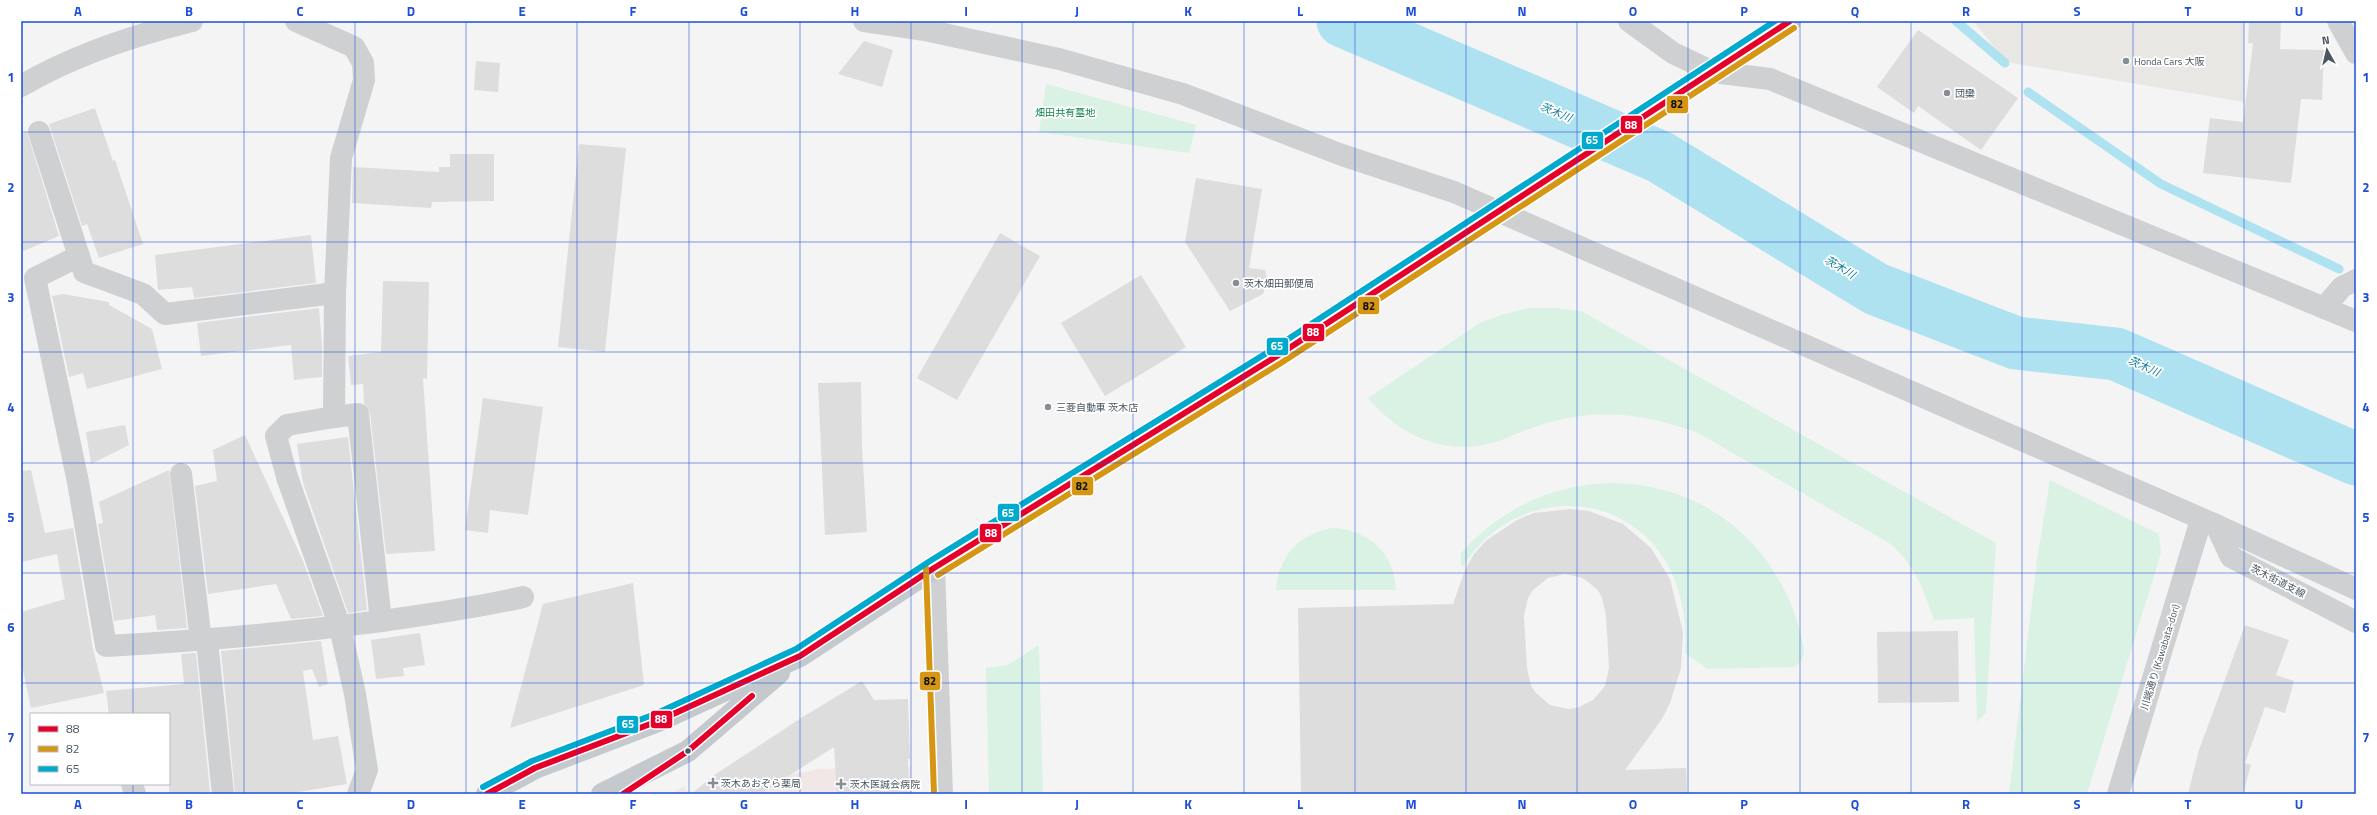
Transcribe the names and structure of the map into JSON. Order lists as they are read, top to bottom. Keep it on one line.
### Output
{"streets":{"street":["茨木街道支線","川端通り (Kawabata-dori)"]},"crossings":[["茨木街道支線","川端通り (Kawabata-dori)"]],"water":["茨木川"],"parks":["畑田共有墓地"],"places":{"other":["Honda Cars 大阪","団欒","茨木畑田郵便局","三菱自動車 茨木店"],"health":["茨木あおぞら薬局","茨木医誠会病院"]},"lines":["transit line 88","transit line 65","transit line 82"],"legend":["88","82","65"],"north":"top","grid":{"columns":["A","B","C","D","E","F","G","H","I","J","K","L","M","N","O","P","Q","R","S","T","U"],"rows":["1","2","3","4","5","6","7"]}}
